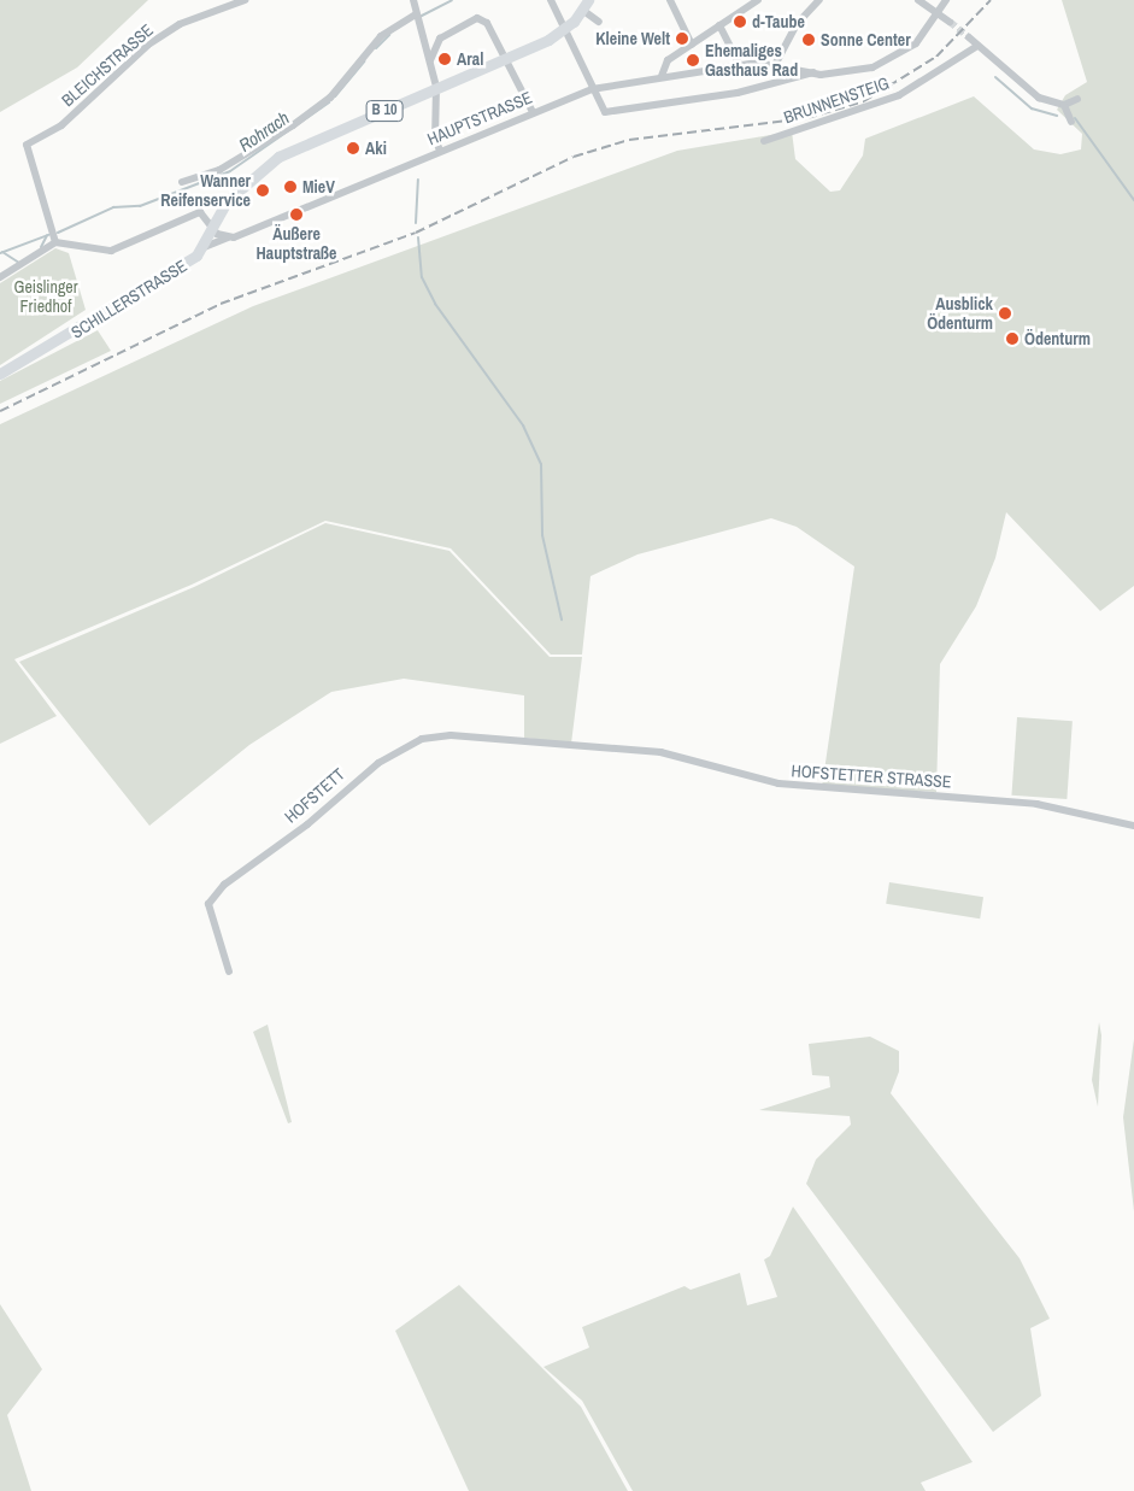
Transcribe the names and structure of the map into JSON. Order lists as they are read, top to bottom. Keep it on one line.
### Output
{"streets":{"main road":["B 10","SCHILLERSTRASSE"],"street":["BLEICHSTRASSE","BRUNNENSTEIG","HAUPTSTRASSE","HOFSTETTER STRASSE","HOFSTETT"]},"crossings":[["B 10","SCHILLERSTRASSE"],["HAUPTSTRASSE","SCHILLERSTRASSE"],["HOFSTETTER STRASSE","HOFSTETT"]],"water":["Rohrach"],"parks":["Geislinger Friedhof"],"places":["d-Taube","Kleine Welt","Sonne Center","Aral","Ehemaliges Gasthaus Rad","Aki","MieV","Wanner Reifenservice","Äußere Hauptstraße","Ausblick Ödenturm","Ödenturm"]}
